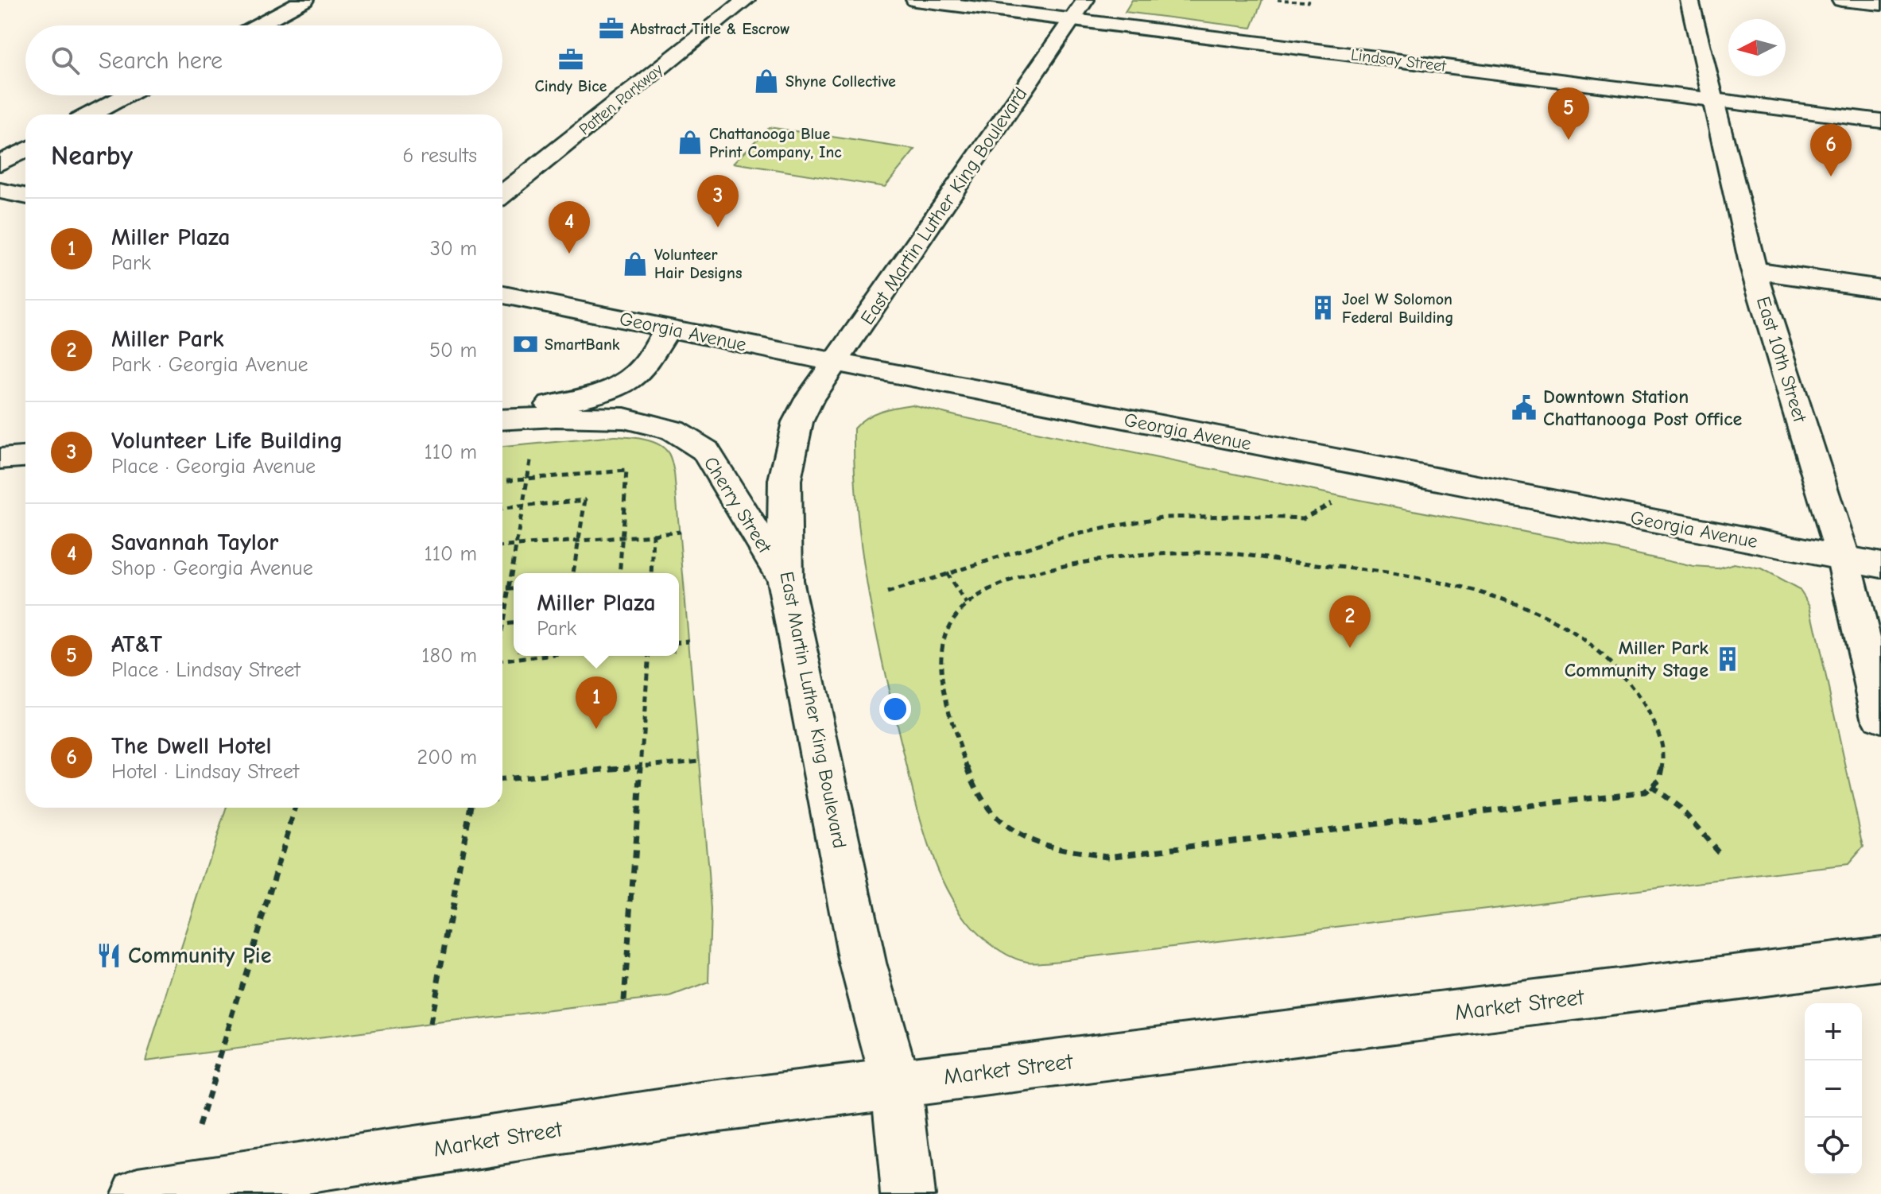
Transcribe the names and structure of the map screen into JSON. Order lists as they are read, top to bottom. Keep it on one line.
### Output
{"streets":{"street":["Lindsay Street","Patten Parkway","East Martin Luther King Boulevard","Georgia Avenue","East 10th Street","Cherry Street","Market Street"]},"crossings":[["Lindsay Street","East Martin Luther King Boulevard"],["Lindsay Street","East 10th Street"],["East Martin Luther King Boulevard","Georgia Avenue"],["East Martin Luther King Boulevard","Cherry Street"],["East Martin Luther King Boulevard","Market Street"],["Georgia Avenue","East 10th Street"],["Georgia Avenue","Cherry Street"]],"places":{"office":["Abstract Title & Escrow","Cindy Bice"],"shop":["Shyne Collective","Chattanooga Blue Print Company, Inc","Volunteer Hair Designs"],"building":["Joel W Solomon Federal Building","Miller Park Community Stage"],"bank":["SmartBank"],"public building":["Downtown Station Chattanooga Post Office"],"restaurant":["Community Pie"]},"north":"left","page":{"search":"Search here","pins":["5","6","3","4","2","1"],"heading":["Nearby","6 results"],"list":[{"mark":"1","name":"Miller Plaza","note":"Park","value":"30 m"},{"mark":"2","name":"Miller Park","note":"Park · Georgia Avenue","value":"50 m"},{"mark":"3","name":"Volunteer Life Building","note":"Place · Georgia Avenue","value":"110 m"},{"mark":"4","name":"Savannah Taylor","note":"Shop · Georgia Avenue","value":"110 m"},{"mark":"5","name":"AT&T","note":"Place · Lindsay Street","value":"180 m"},{"mark":"6","name":"The Dwell Hotel","note":"Hotel · Lindsay Street","value":"200 m"}],"popup":["Miller Plaza","Park"],"map_buttons":["+","−"]}}
